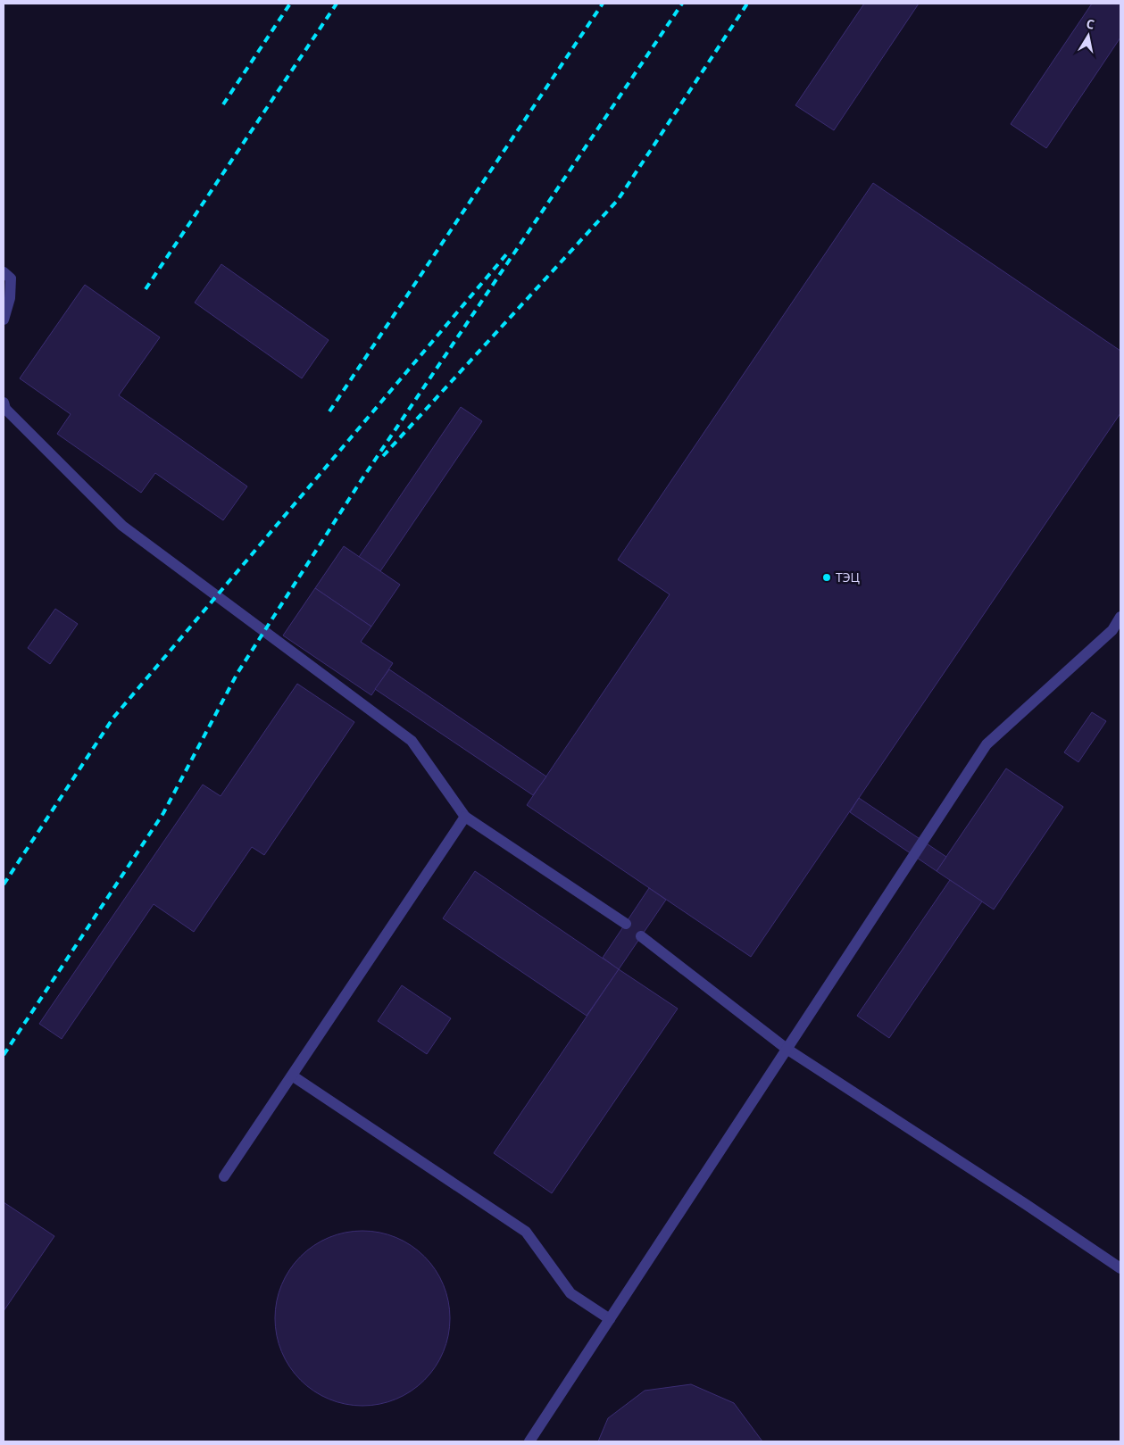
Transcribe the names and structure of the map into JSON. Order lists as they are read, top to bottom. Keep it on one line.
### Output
{"places":["ТЭЦ"],"north":"top"}
